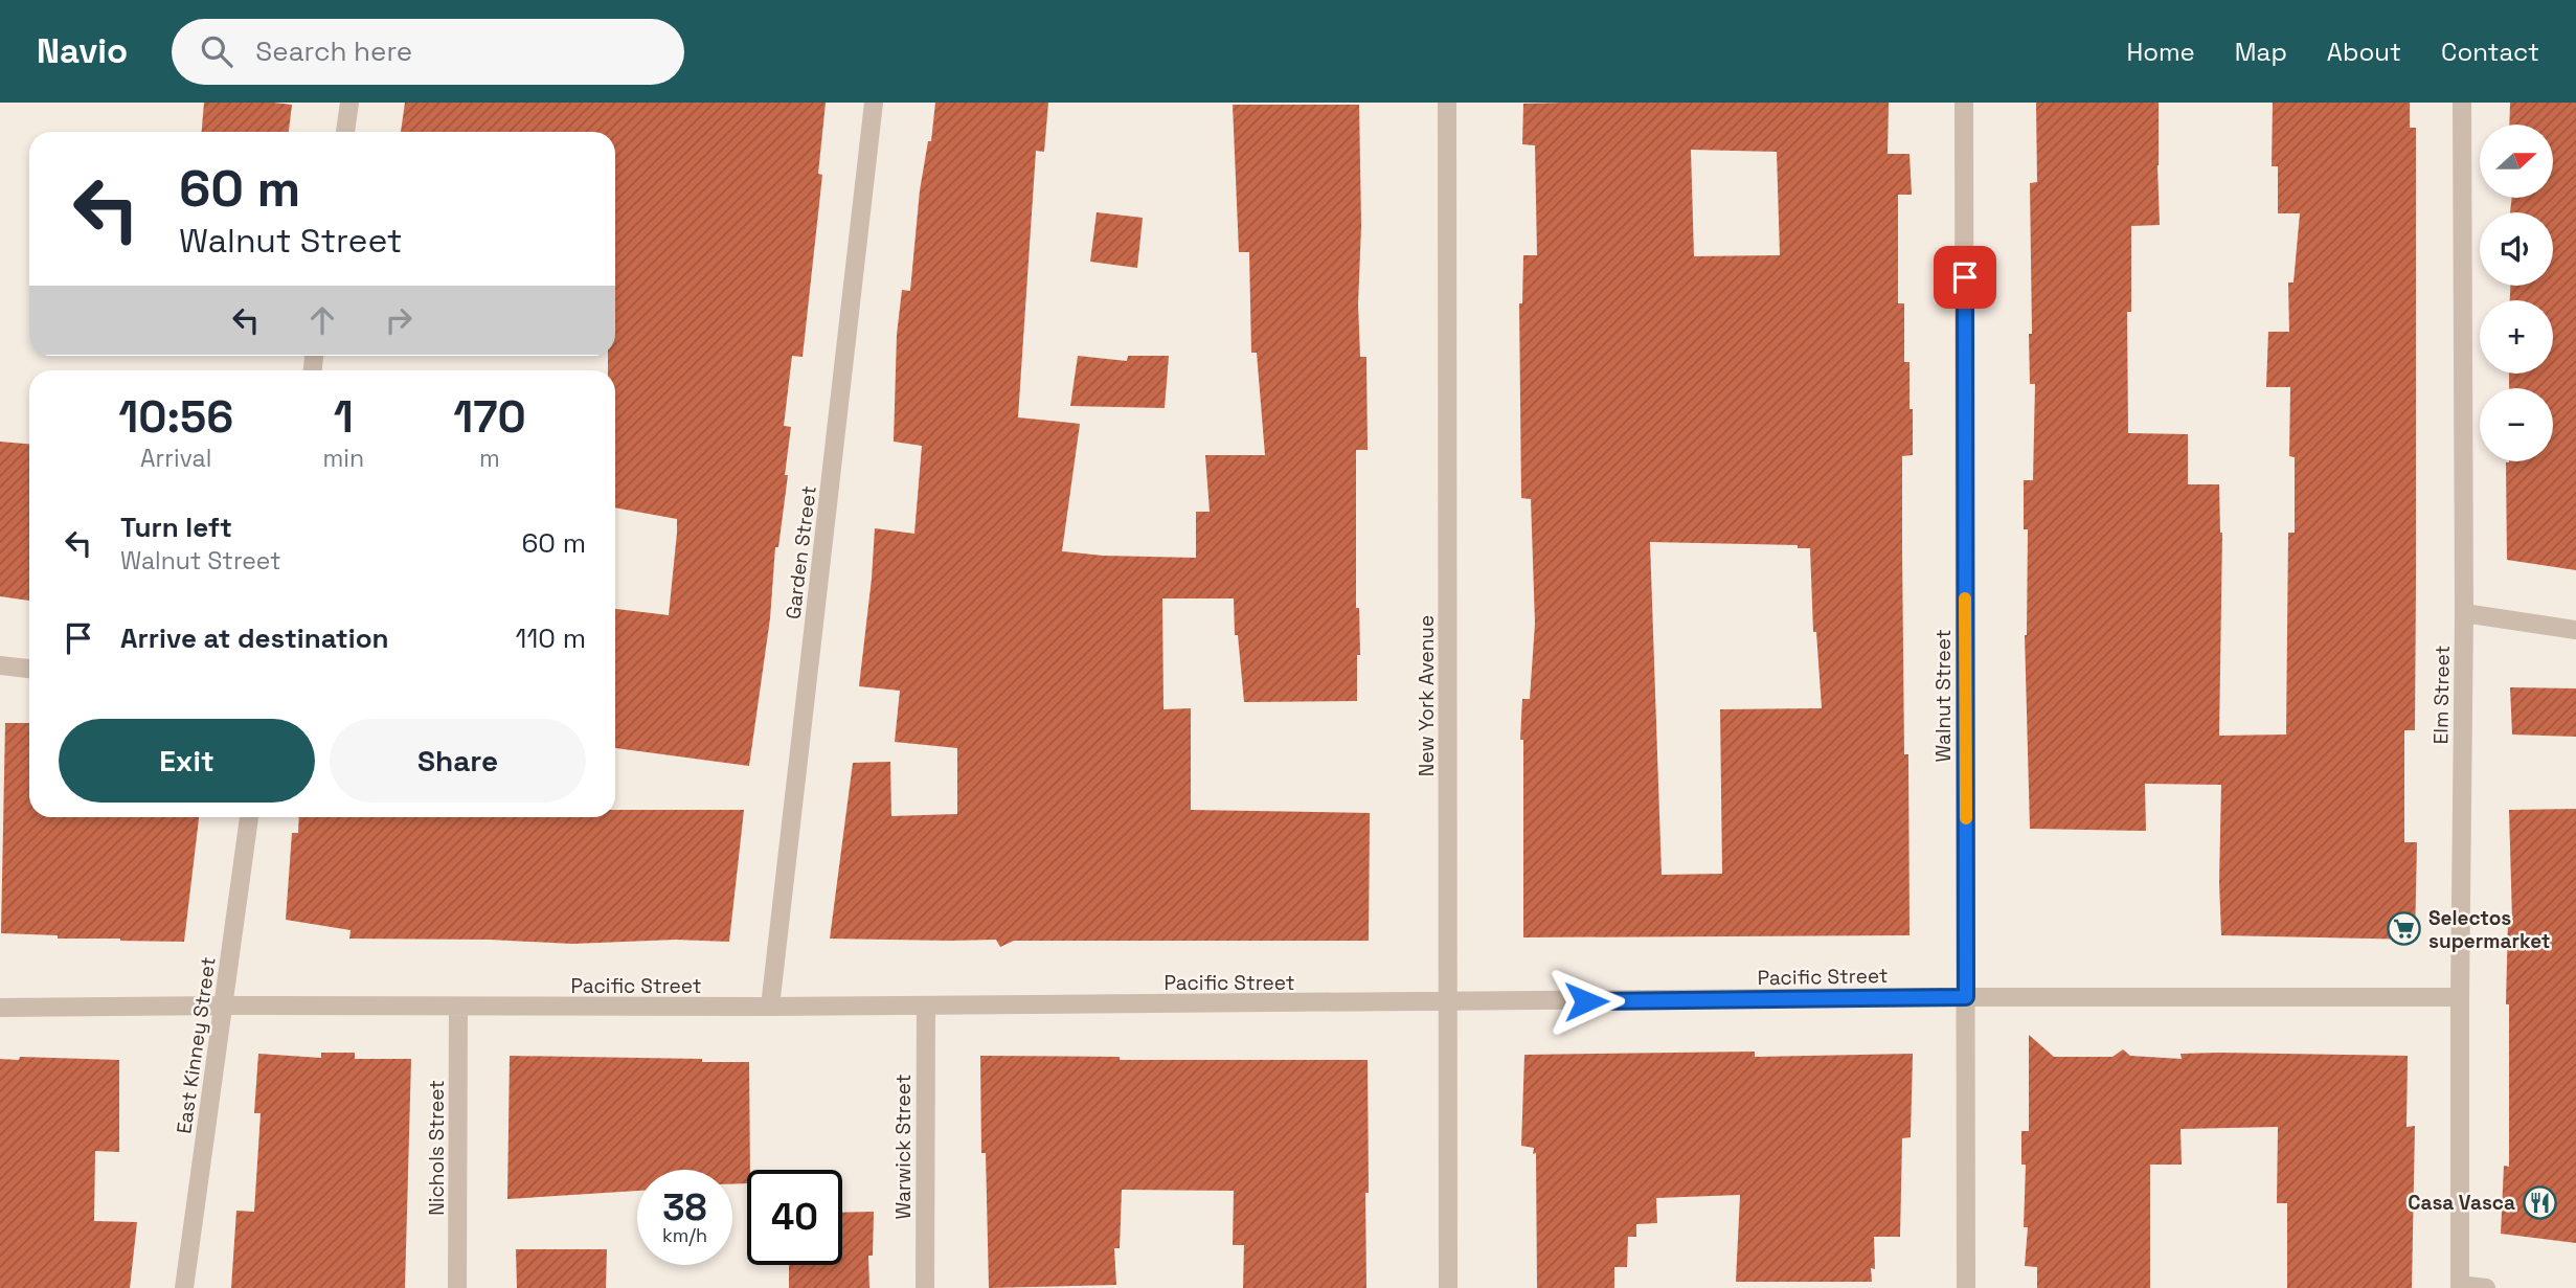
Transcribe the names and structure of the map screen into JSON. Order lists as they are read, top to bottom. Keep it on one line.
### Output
{"streets":{"street":["Garden Street","Elm Street","New York Avenue","Walnut Street","Pacific Street","East Kinney Street","Warwick Street","Nichols Street"]},"crossings":[["Garden Street","Pacific Street"],["Elm Street","Pacific Street"],["New York Avenue","Pacific Street"],["Walnut Street","Pacific Street"],["Pacific Street","East Kinney Street"],["Pacific Street","Warwick Street"],["Pacific Street","Nichols Street"]],"places":{"supermarket":["Selectos supermarket"],"restaurant":["Casa Vasca"]},"north":"right","page":{"header":"Navio","search":"Search here","nav":["Home","Map","About","Contact"],"map_buttons":["+","−"],"turn":["60 m","Walnut Street"],"eta":["10:56","Arrival","1","min","170","m"],"list":[{"name":"Turn left","note":"Walnut Street","value":"60 m"},{"name":"Arrive at destination","value":"110 m"}],"buttons":["Exit","Share"],"speed":"38 km/h","limit":"40"}}
